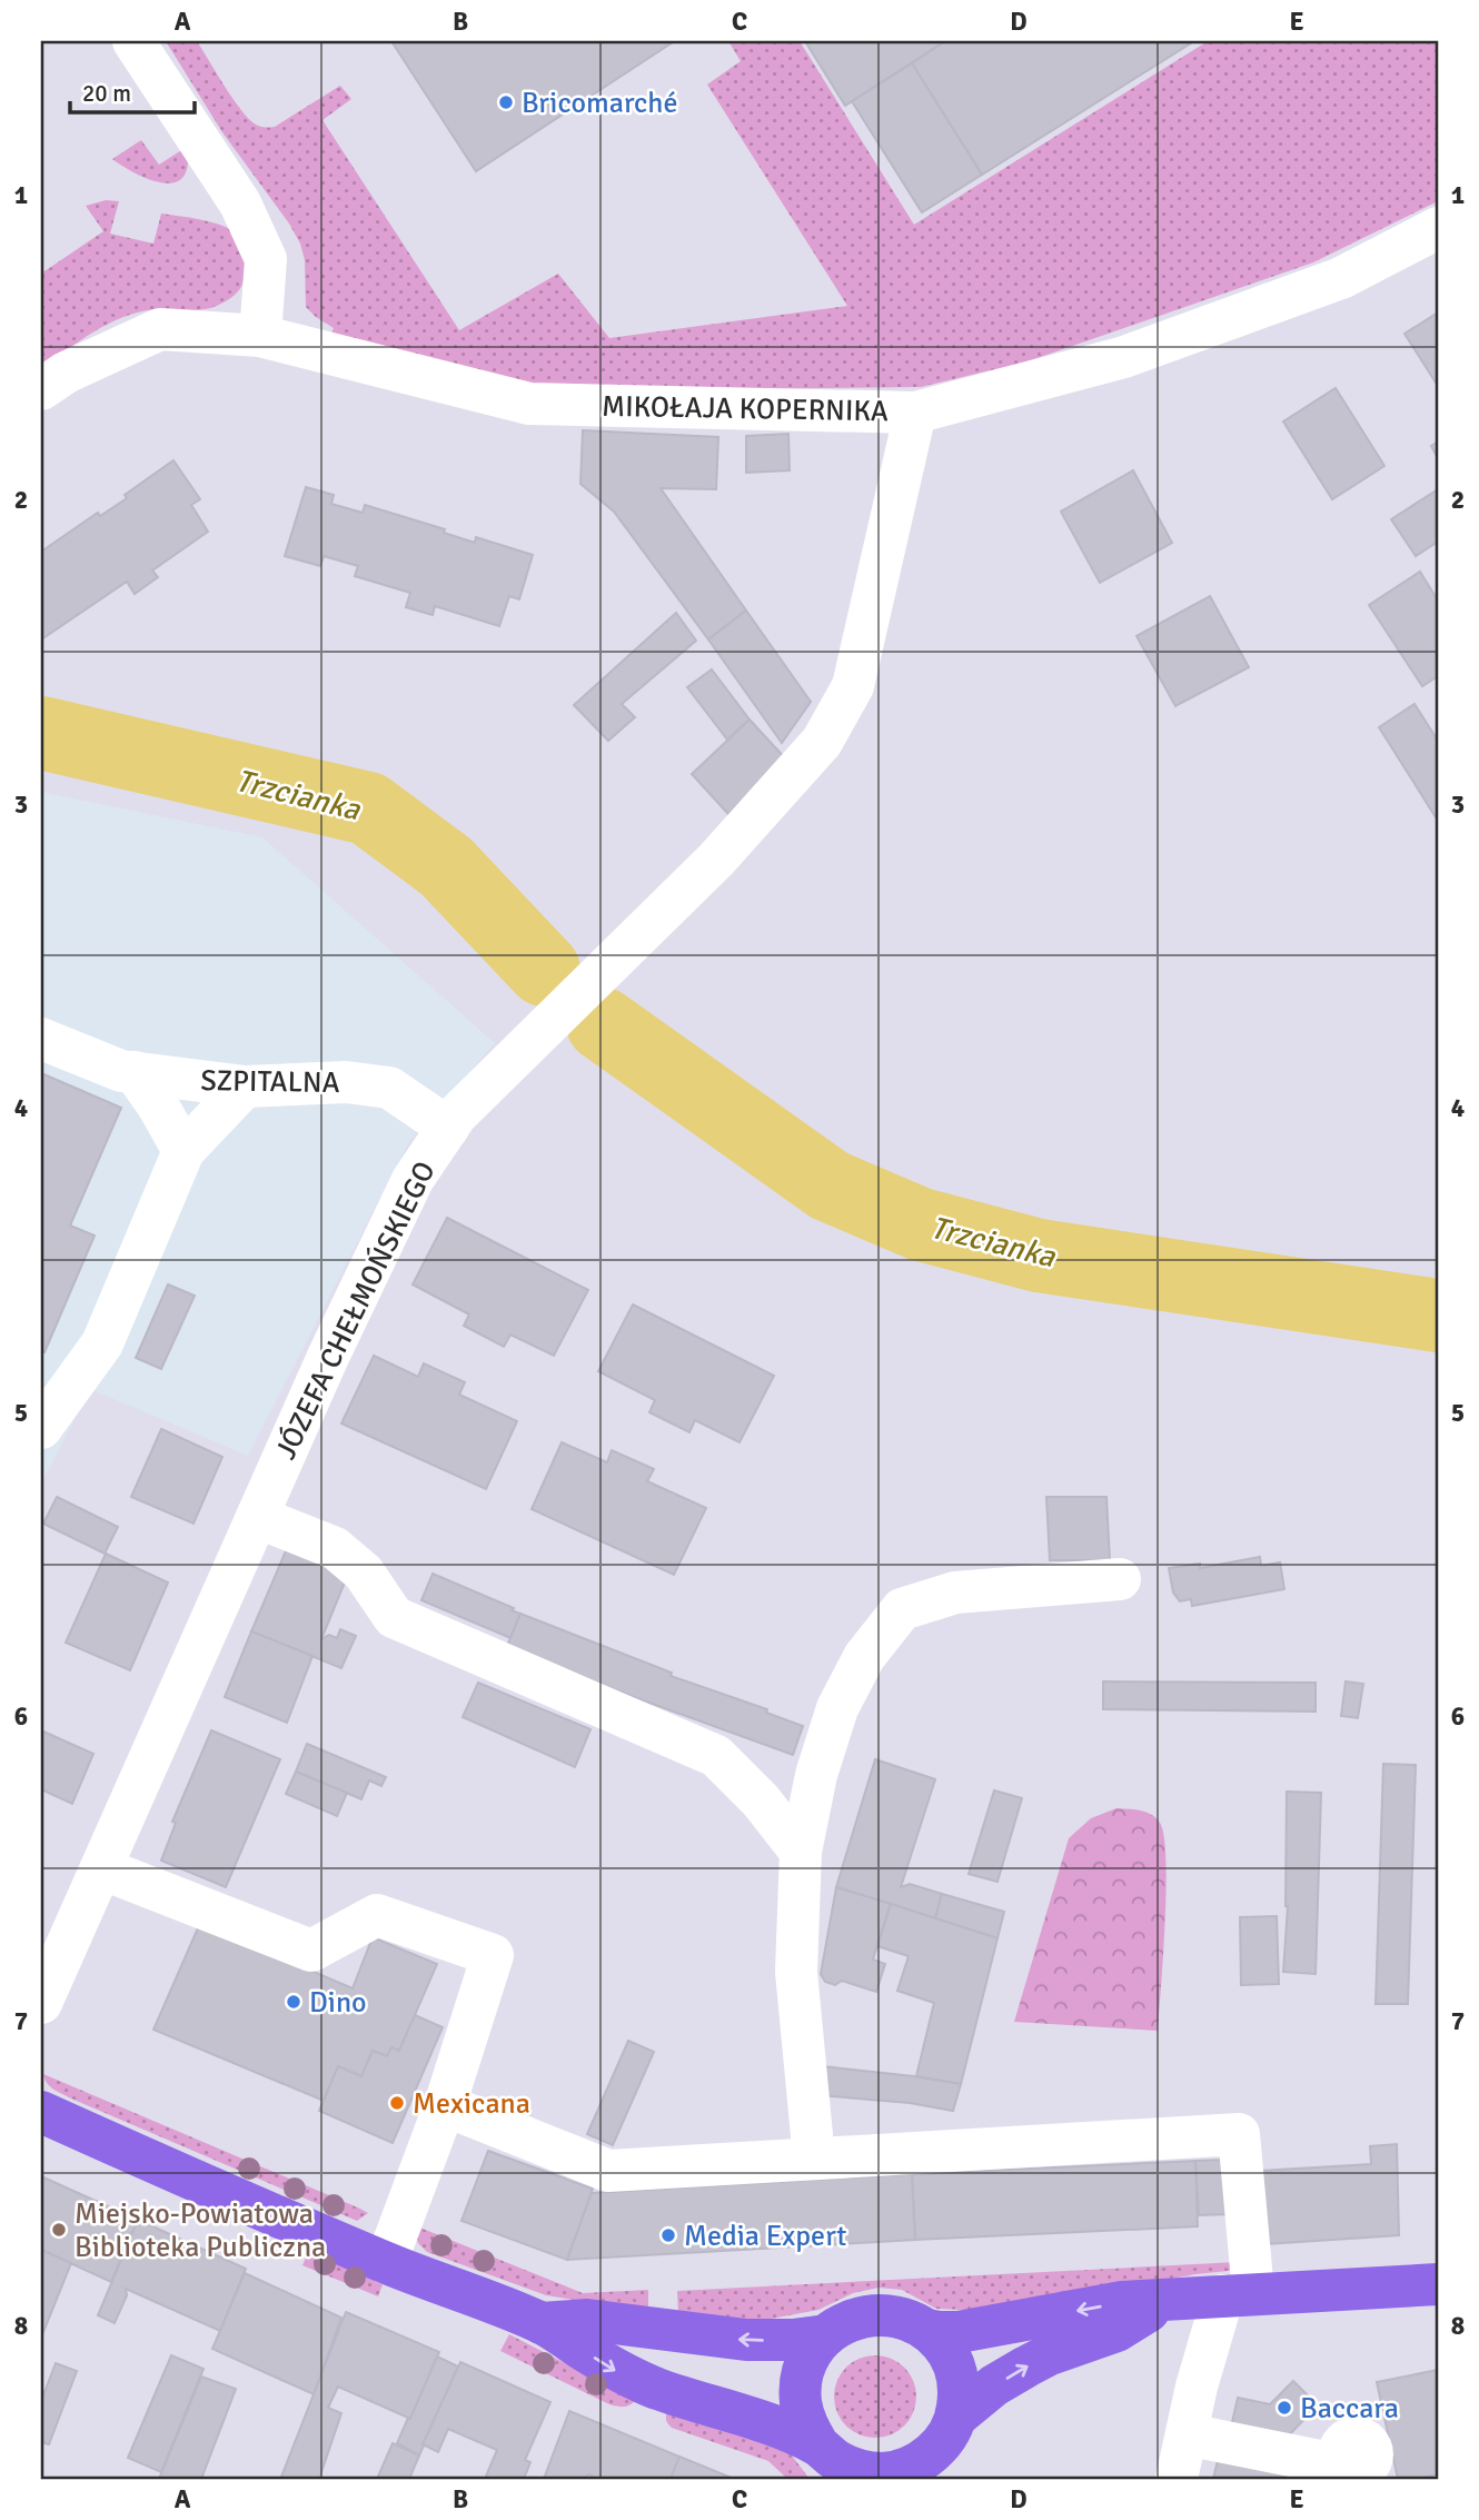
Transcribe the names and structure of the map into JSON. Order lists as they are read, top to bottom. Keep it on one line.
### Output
{"streets":{"street":["MIKOŁAJA KOPERNIKA","SZPITALNA","JÓZEFA CHEŁMOŃSKIEGO"]},"crossings":[["MIKOŁAJA KOPERNIKA","JÓZEFA CHEŁMOŃSKIEGO"],["SZPITALNA","JÓZEFA CHEŁMOŃSKIEGO"]],"water":["Trzcianka"],"places":["Bricomarché","Dino","Mexicana","Miejsko-Powiatowa Biblioteka Publiczna","Media Expert","Baccara"],"scale_bar":"20 m","grid":{"columns":["A","B","C","D","E"],"rows":["1","2","3","4","5","6","7","8"]}}
